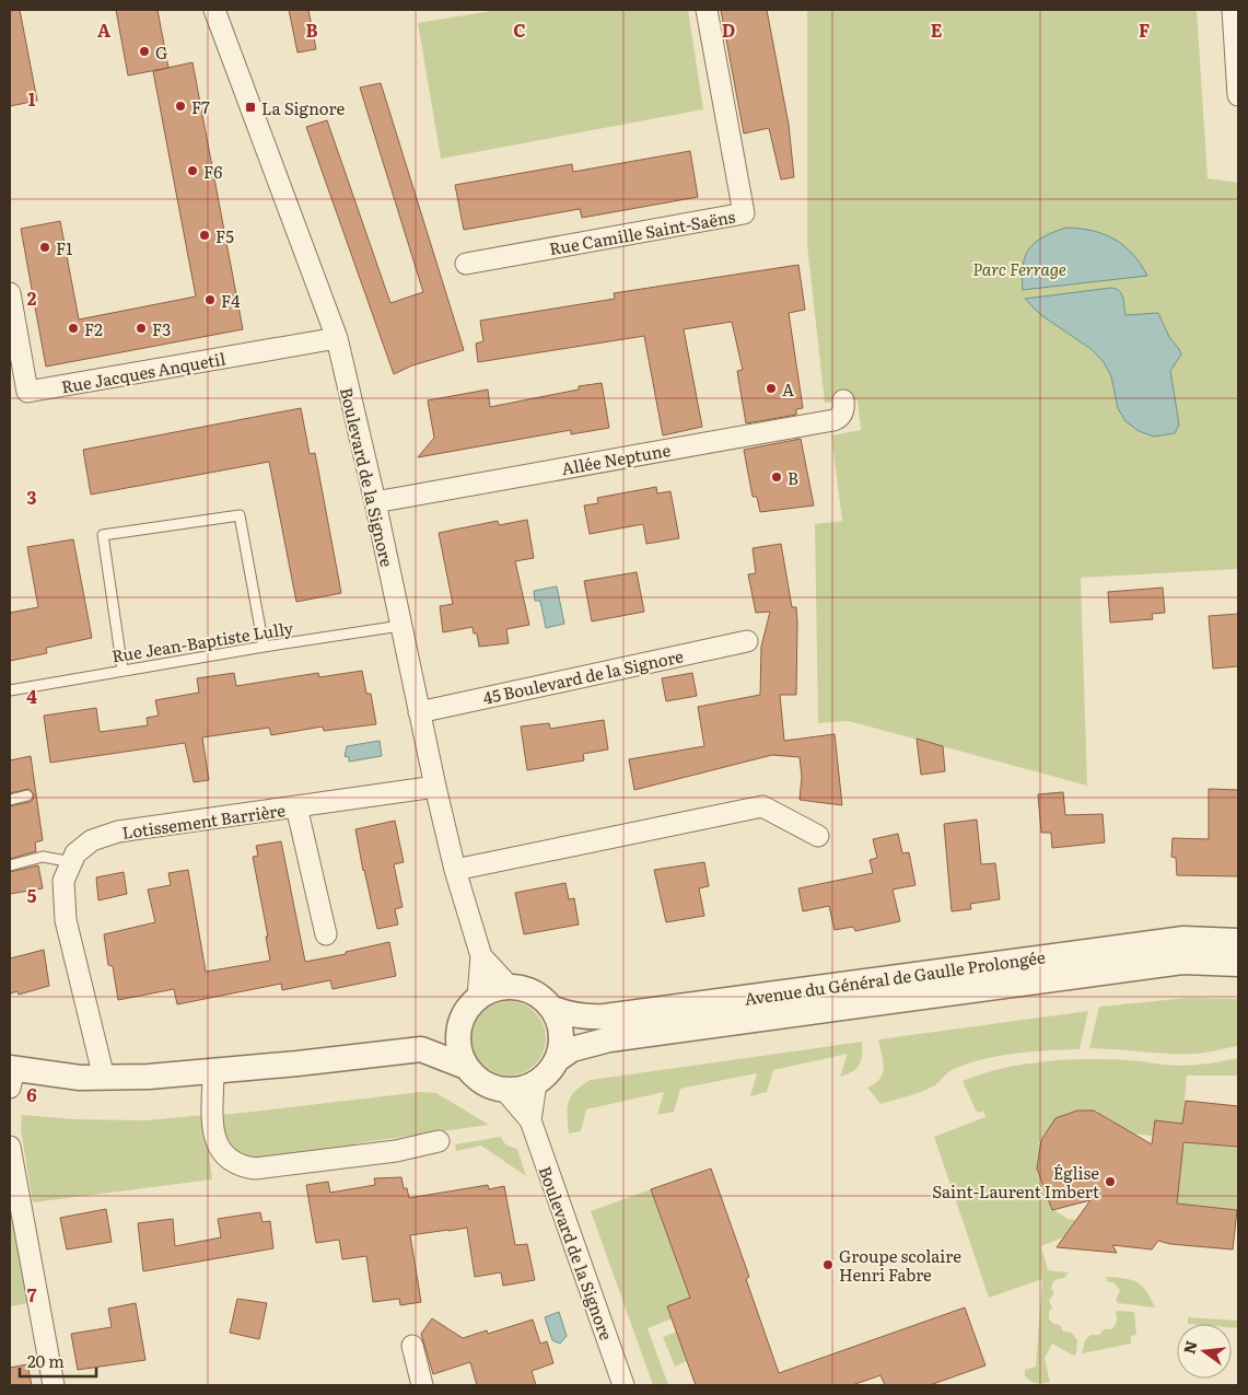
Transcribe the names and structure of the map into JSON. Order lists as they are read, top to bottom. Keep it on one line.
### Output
{"streets":{"street":["Rue Camille Saint-Saëns","Rue Jacques Anquetil","Allée Neptune","Boulevard de la Signore","45 Boulevard de la Signore","Lotissement Barrière","Avenue du Général de Gaulle Prolongée"],"lane":["Rue Jean-Baptiste Lully"]},"crossings":[["Rue Jacques Anquetil","Boulevard de la Signore"],["Allée Neptune","Boulevard de la Signore"],["Boulevard de la Signore","Rue Jean-Baptiste Lully"],["Boulevard de la Signore","45 Boulevard de la Signore"],["Boulevard de la Signore","Lotissement Barrière"],["Boulevard de la Signore","Avenue du Général de Gaulle Prolongée"]],"parks":["Parc Ferrage"],"places":{"other":["G","F7","F6","F5","F1","F4","F2","F3","A","B","Église Saint-Laurent Imbert","Groupe scolaire Henri Fabre"],"transit":["La Signore"]},"scale_bar":"20 m","north":"left","grid":{"columns":["A","B","C","D","E","F"],"rows":["1","2","3","4","5","6","7"]}}
